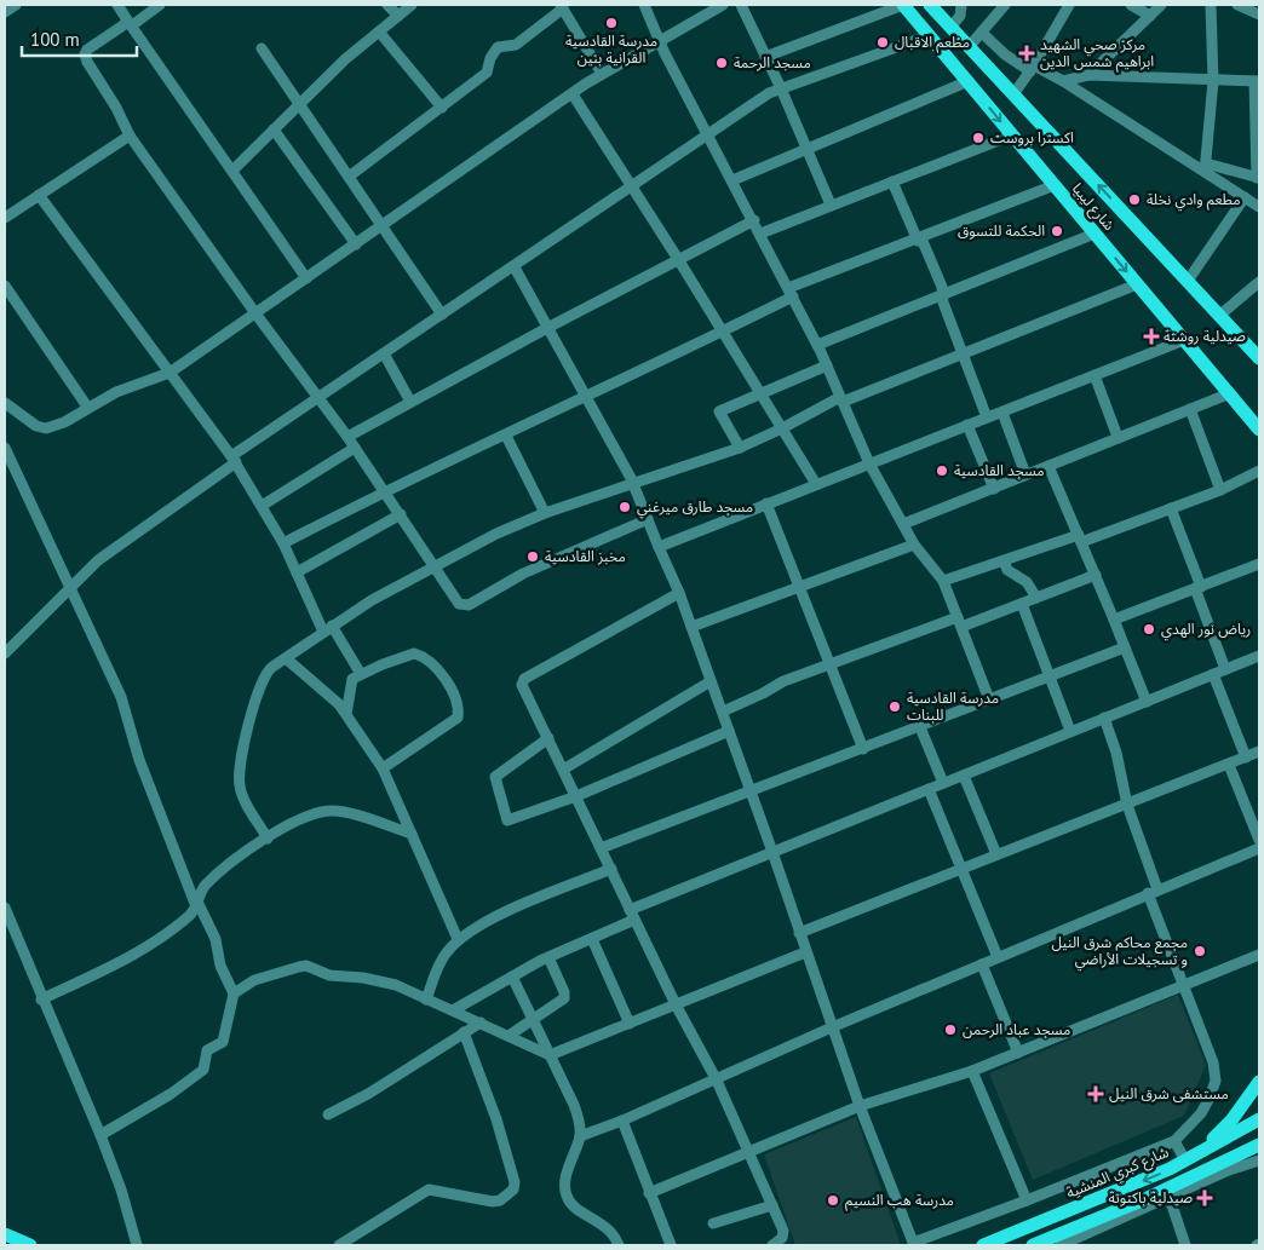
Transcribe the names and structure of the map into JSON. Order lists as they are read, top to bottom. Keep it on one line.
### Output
{"streets":{"main road":["شارع ليبيا","شارع كبري المنشية"]},"places":{"other":["مدرسة القادسية القرانية بنين","مظعم الاقبال","مسجد الرحمة","اكسترا بروست","مطعم وادي نخلة","الحكمة للتسوق","مسجد القادسية","مسجد طارق ميرغني","مخبز القادسية","رياض نور الهدي","مدرسة القادسية للبنات","مجمع محاكم شرق النيل و تسجيلات الأراضي","مسجد عباد الرحمن","مدرسة هب النسيم"],"health":["مركز صحي الشهيد ابراهيم شمس الدين","صيدلية روشتة","مستشفى شرق النيل","صيدلية باكتوتة"]},"scale_bar":"100 m"}
